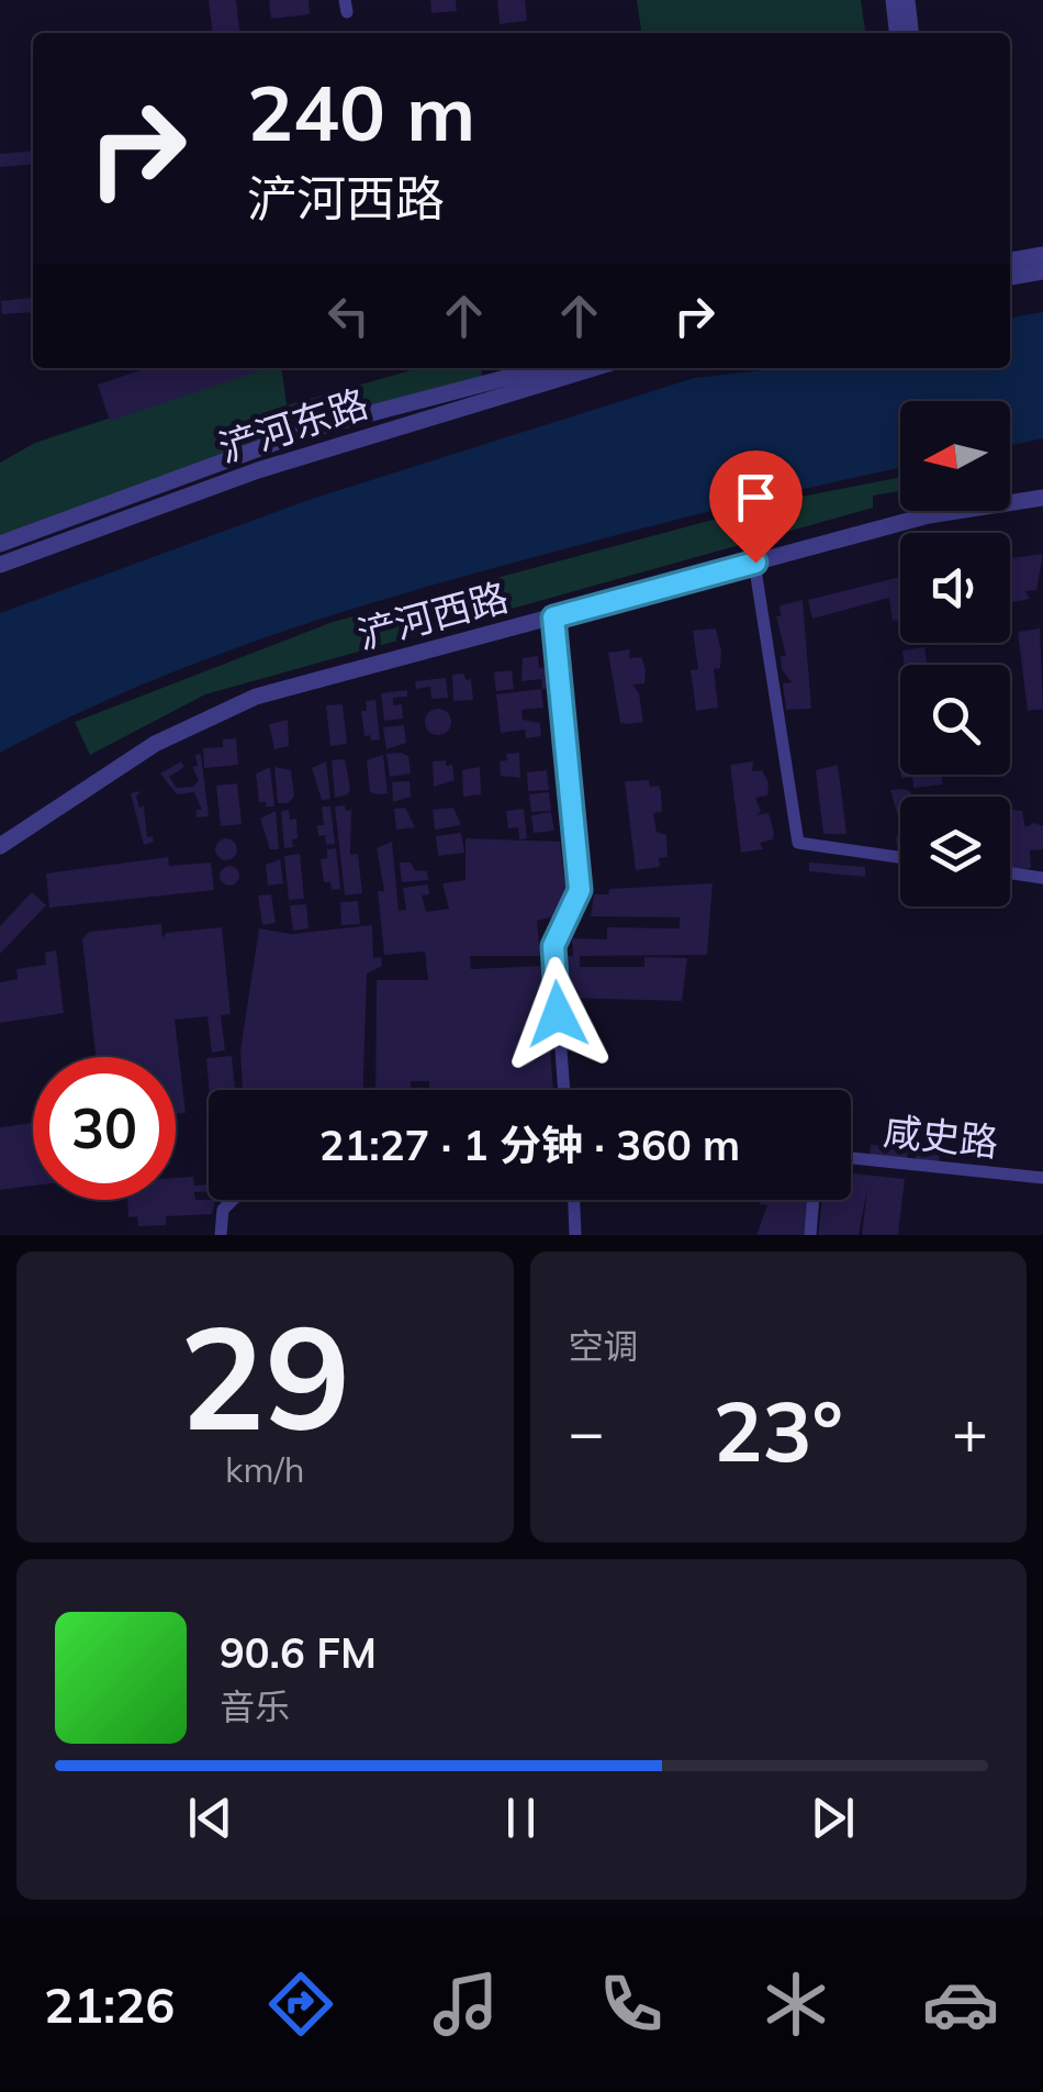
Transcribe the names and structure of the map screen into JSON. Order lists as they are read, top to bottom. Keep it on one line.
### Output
{"streets":{"street":["浐河东路","浐河西路","咸史路"]},"north":"left","page":{"turn":["240 m","浐河西路"],"limit":"30","trip":"21:27 · 1 分钟 · 360 m","tile":[["29","km/h"],"空调"],"heat":["−","23°","+"],"song":["90.6 FM","音乐"],"tabs":"21:26"}}
